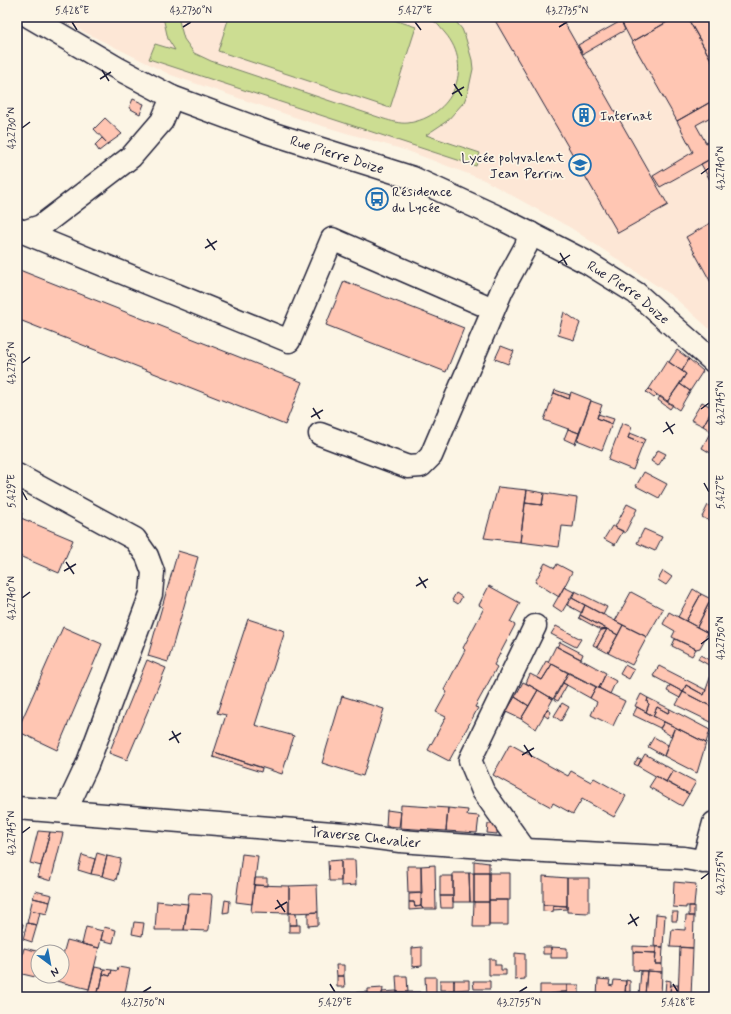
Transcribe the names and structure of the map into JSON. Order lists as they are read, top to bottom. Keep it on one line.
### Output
{"streets":{"street":["Rue Pierre Doize","Traverse Chevalier"]},"places":{"building":["Internat"],"school or university":["Lycée polyvalent Jean Perrin"],"bus stop":["Résidence du Lycée"]},"north":"bottom right","coordinates":["5.428°E","43.2730°N","5.427°E","43.2735°N","43.2740°N","43.2745°N","5.429°E","43.2750°N","43.2755°N"]}
